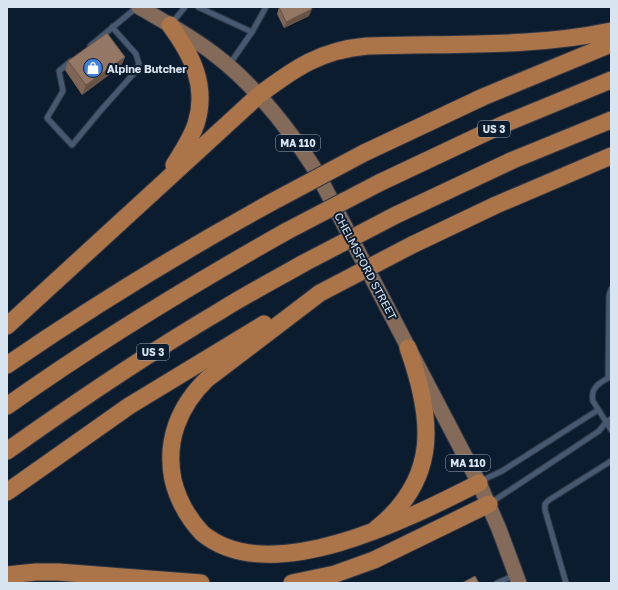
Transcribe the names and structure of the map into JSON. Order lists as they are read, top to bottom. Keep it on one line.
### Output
{"streets":{"highway":["US 3"],"main road":["MA 110","CHELMSFORD STREET"]},"places":{"shop":["Alpine Butcher"]}}
